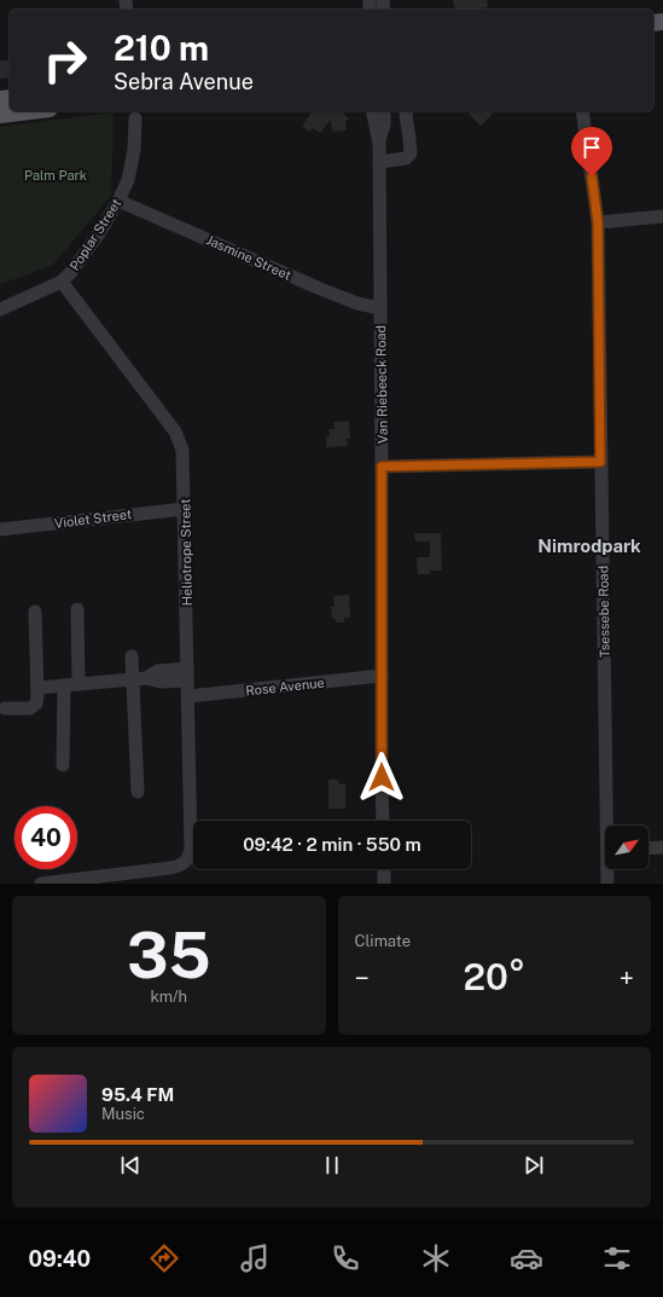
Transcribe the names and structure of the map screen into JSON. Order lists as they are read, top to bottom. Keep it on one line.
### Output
{"streets":{"street":["Poplar Street","Jasmine Street","Van Riebeeck Road","Violet Street","Heliotrope Street","Tsessebe Road","Rose Avenue"]},"crossings":[["Poplar Street","Jasmine Street"],["Poplar Street","Heliotrope Street"],["Jasmine Street","Van Riebeeck Road"],["Van Riebeeck Road","Rose Avenue"],["Violet Street","Heliotrope Street"],["Heliotrope Street","Rose Avenue"]],"districts":["Nimrodpark"],"parks":["Palm Park"],"north":"top right","page":{"turn":["210 m","Sebra Avenue"],"limit":"40","trip":"09:42 · 2 min · 550 m","tile":[["35","km/h"],"Climate"],"heat":["−","20°","+"],"song":["95.4 FM","Music"],"tabs":"09:40"}}
